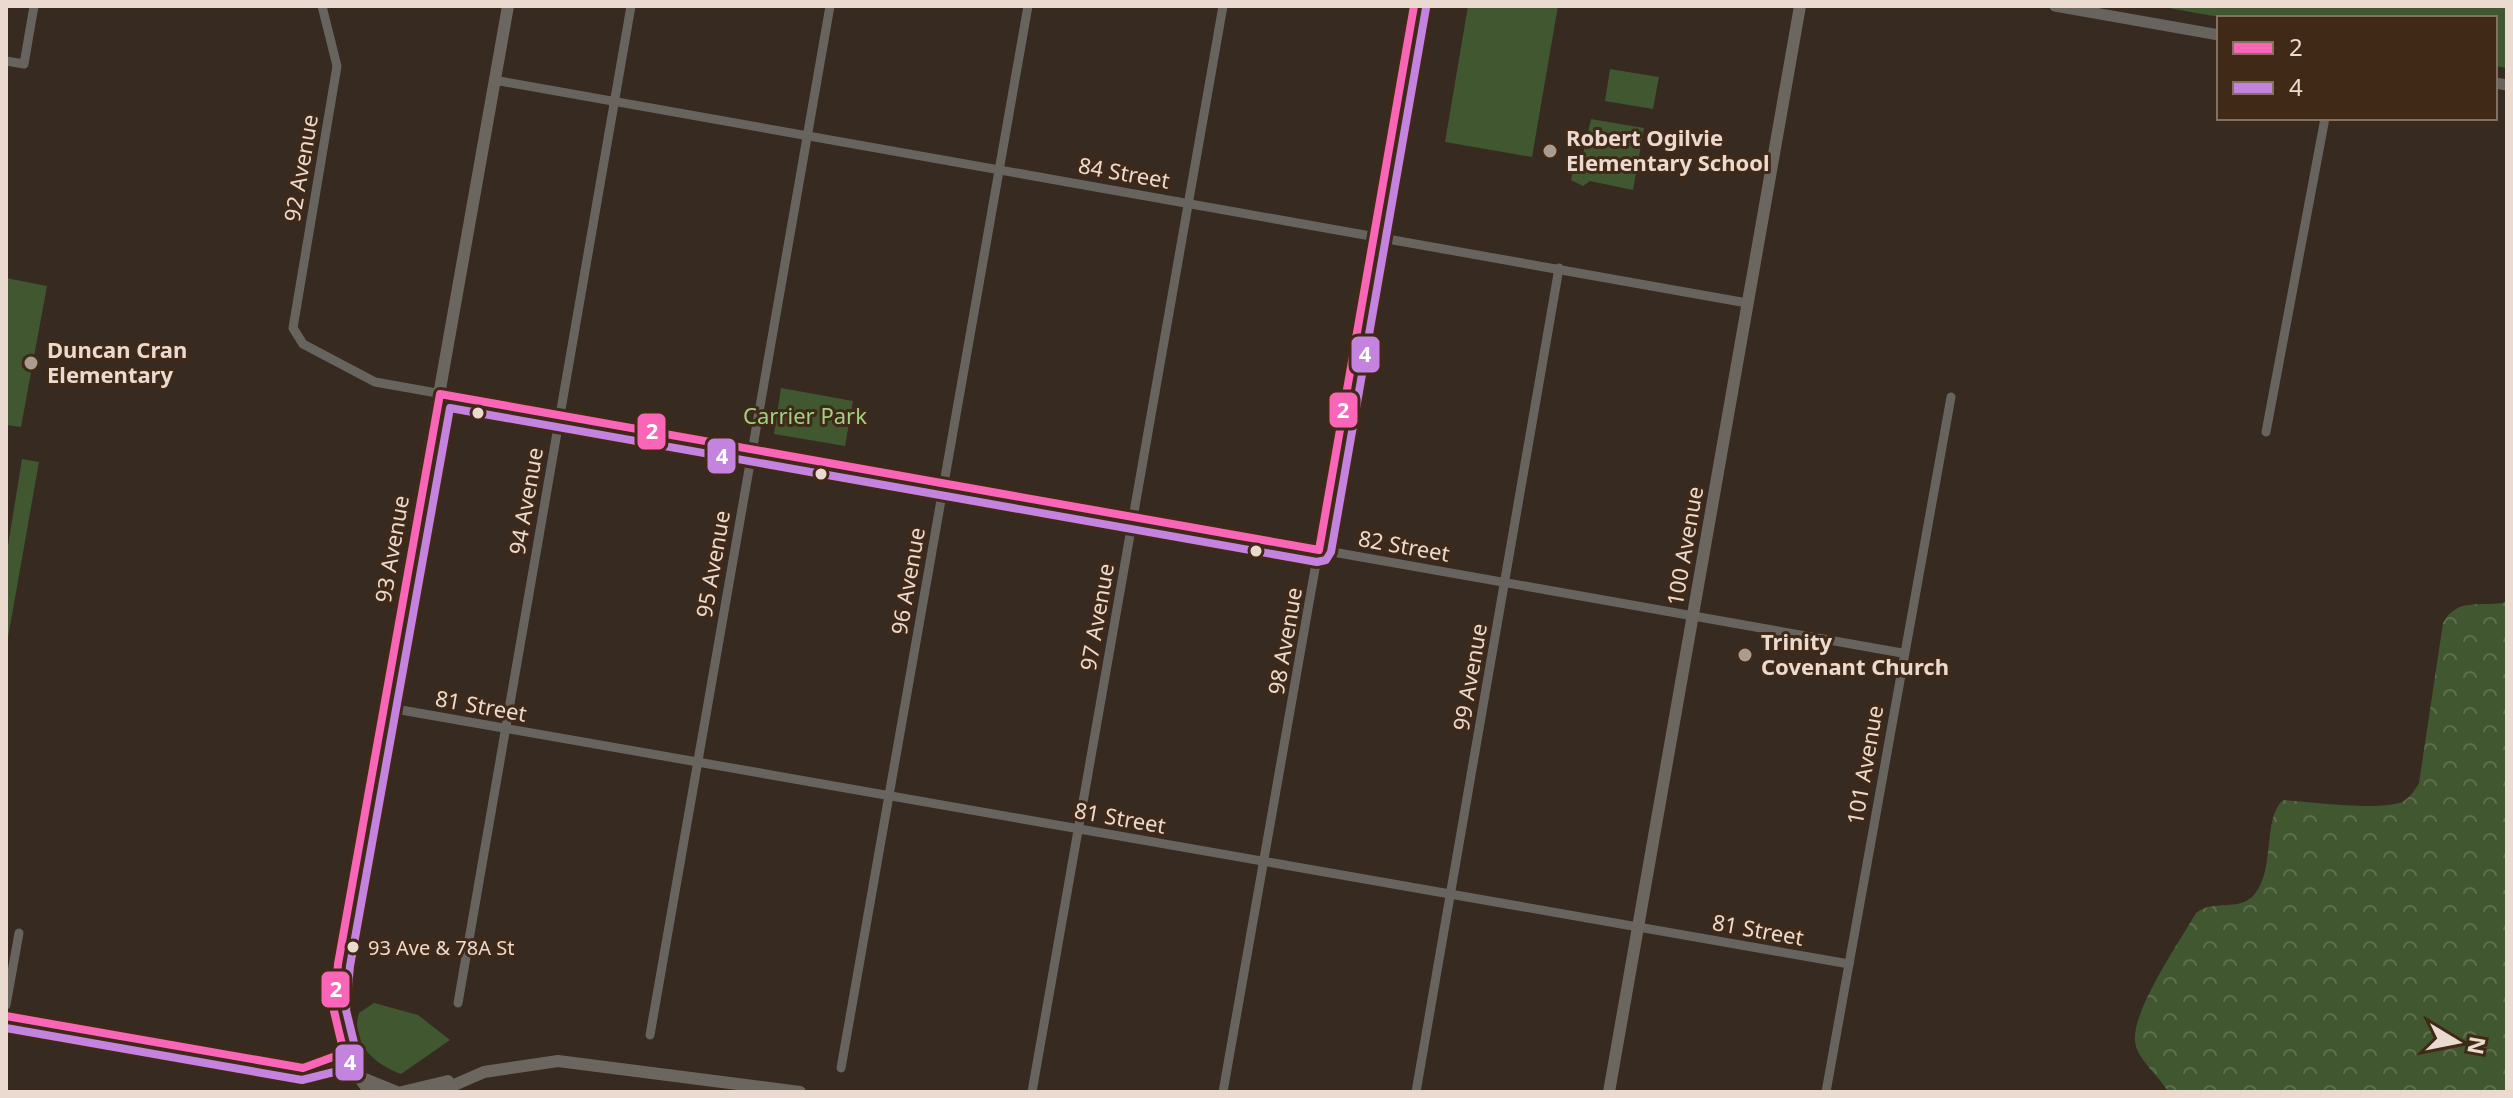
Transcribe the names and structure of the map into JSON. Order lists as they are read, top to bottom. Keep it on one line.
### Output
{"streets":{"main road":["100 Avenue","93 Avenue"],"street":["92 Avenue","84 Street","94 Avenue","82 Street","95 Avenue","96 Avenue","97 Avenue","98 Avenue","99 Avenue","81 Street","101 Avenue"]},"crossings":[["92 Avenue","82 Street"],["84 Street","94 Avenue"],["84 Street","100 Avenue"],["84 Street","93 Avenue"],["84 Street","95 Avenue"],["84 Street","96 Avenue"],["84 Street","97 Avenue"],["84 Street","98 Avenue"],["84 Street","99 Avenue"],["94 Avenue","82 Street"],["94 Avenue","81 Street"],["82 Street","100 Avenue"],["82 Street","93 Avenue"],["82 Street","95 Avenue"],["82 Street","96 Avenue"],["82 Street","97 Avenue"],["82 Street","98 Avenue"],["82 Street","99 Avenue"],["82 Street","101 Avenue"],["100 Avenue","81 Street"],["93 Avenue","81 Street"],["95 Avenue","81 Street"],["96 Avenue","81 Street"],["97 Avenue","81 Street"],["98 Avenue","81 Street"],["99 Avenue","81 Street"],["81 Street","101 Avenue"]],"parks":["Carrier Park"],"places":["Robert Ogilvie Elementary School","Duncan Cran Elementary","Trinity Covenant Church","93 Ave & 78A St"],"lines":["transit line 2","transit line 4"],"legend":["2","4"],"north":"right"}
